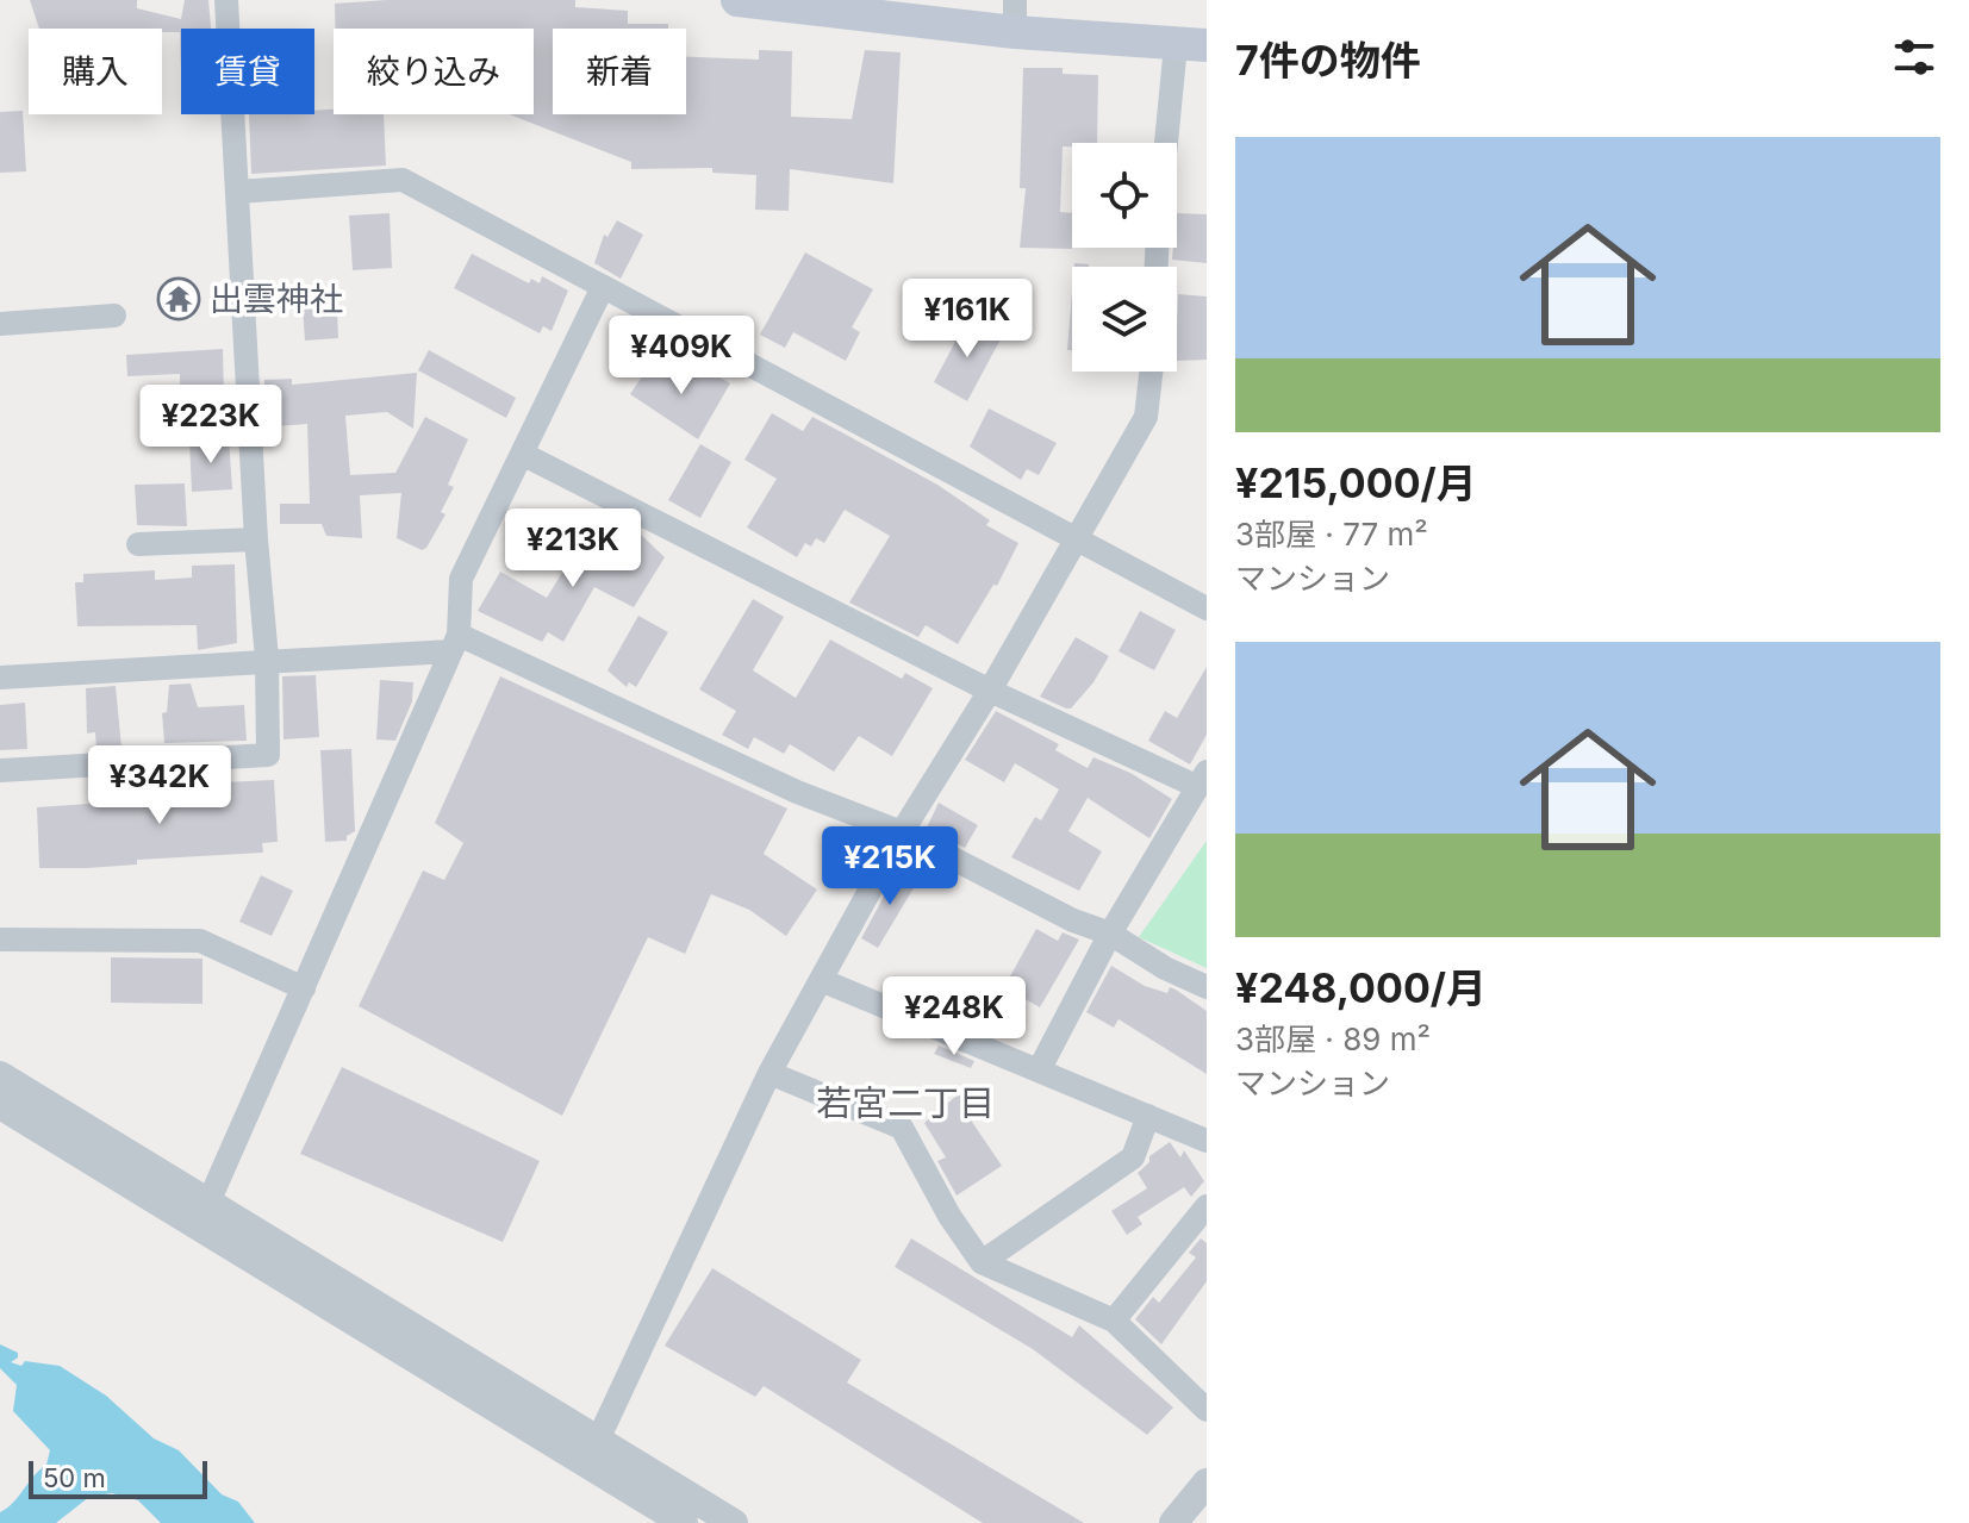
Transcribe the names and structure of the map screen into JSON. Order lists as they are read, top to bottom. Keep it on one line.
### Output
{"districts":["若宮二丁目"],"places":{"temple":["出雲神社"]},"scale_bar":"50 m","page":{"heading":"7件の物件","chip":["購入","賃貸","絞り込み","新着"],"list":[{"name":"¥215,000/月","note":"3部屋 · 77 m² · マンション"},{"name":"¥248,000/月","note":"3部屋 · 89 m² · マンション"}],"price":["¥161K","¥409K","¥223K","¥213K","¥342K","¥215K","¥248K"],"scale":"50 m"}}
